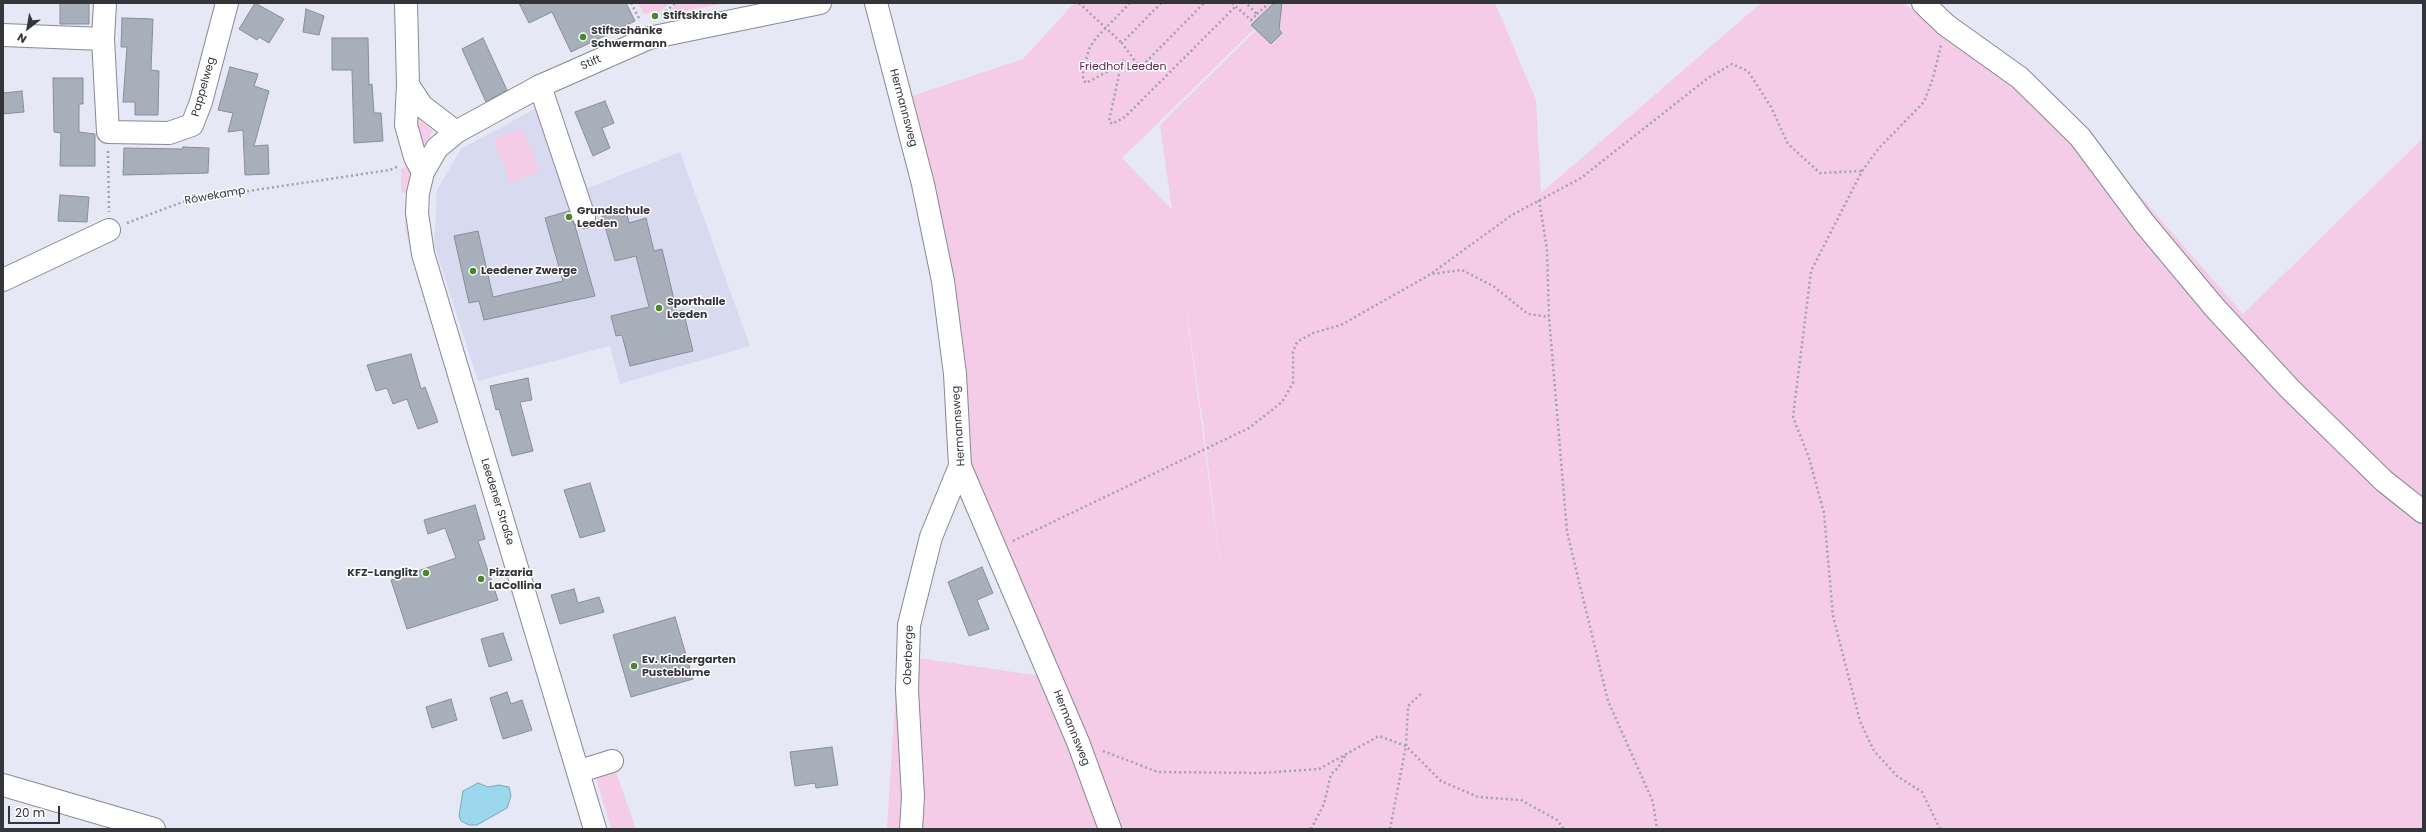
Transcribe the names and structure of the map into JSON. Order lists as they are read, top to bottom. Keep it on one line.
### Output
{"streets":{"street":["Stift","Pappelweg","Hermannsweg","Leedener Straße","Oberberge"],"path":["Röwekamp"]},"crossings":[["Stift","Röwekamp"],["Stift","Leedener Straße"],["Hermannsweg","Oberberge"],["Röwekamp","Leedener Straße"]],"parks":["Friedhof Leeden"],"places":["Stiftskirche","Stiftschänke Schwermann","Grundschule Leeden","Leedener Zwerge","Sporthalle Leeden","KFZ-Langlitz","Pizzaria LaCollina","Ev. Kindergarten Pusteblume"],"scale_bar":"20 m","north":"bottom left"}
